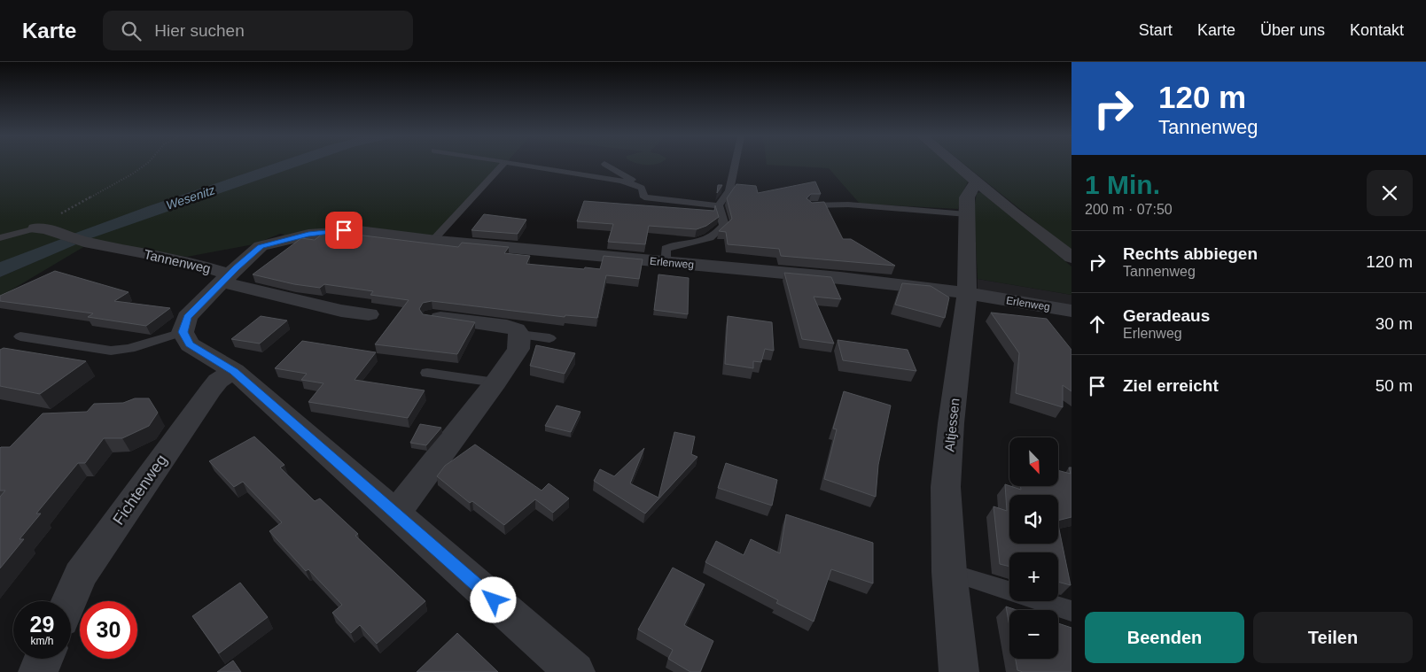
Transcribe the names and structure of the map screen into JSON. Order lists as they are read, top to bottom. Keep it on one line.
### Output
{"streets":{"street":["Tannenweg","Erlenweg","Altjessen","Fichtenweg"]},"crossings":[["Tannenweg","Erlenweg"],["Erlenweg","Altjessen"]],"water":["Wesenitz"],"north":"bottom right","page":{"header":"Karte","search":"Hier suchen","nav":["Start","Karte","Über uns","Kontakt"],"turn":["120 m","Tannenweg"],"heading":["1 Min.","200 m · 07:50"],"list":[{"name":"Rechts abbiegen","note":"Tannenweg","value":"120 m"},{"name":"Geradeaus","note":"Erlenweg","value":"30 m"},{"name":"Ziel erreicht","value":"50 m"}],"map_buttons":["+","−"],"speed":"29 km/h","limit":"30","buttons":["Beenden","Teilen"]}}
